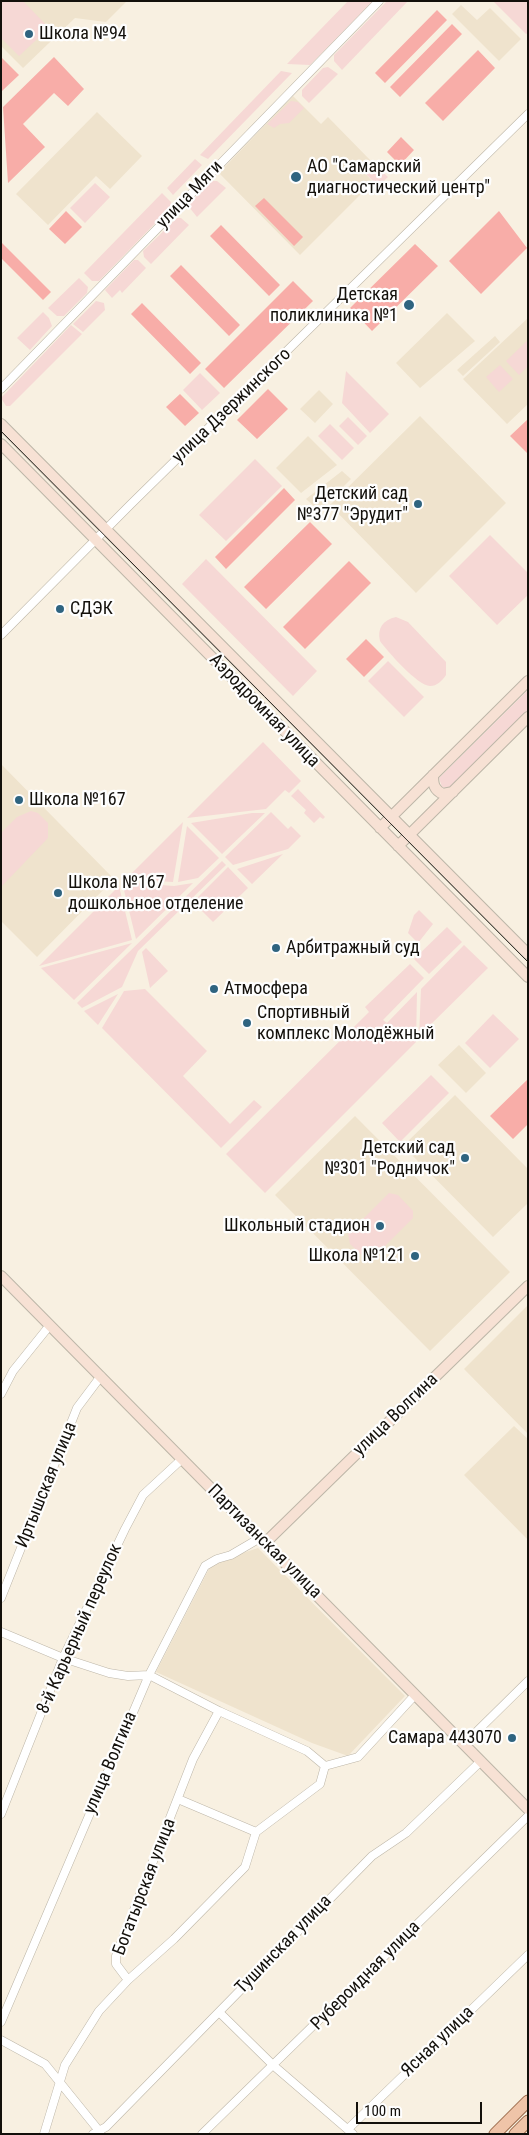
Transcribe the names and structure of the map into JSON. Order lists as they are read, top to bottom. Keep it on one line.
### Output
{"streets":{"street":["улица Мяги","улица Дзержинского","Аэродромная улица","улица Волгина","Иртышская улица","Партизанская улица","8-й Карьерный переулок","Богатырская улица","Тушинская улица","Рубероидная улица","Ясная улица"]},"crossings":[["улица Дзержинского","Аэродромная улица"],["улица Волгина","Партизанская улица"],["Иртышская улица","Партизанская улица"],["Партизанская улица","8-й Карьерный переулок"],["Партизанская улица","Тушинская улица"]],"places":["Школа №94","АО \"Самарский диагностический центр\"","Детская поликлиника №1","Детский сад №377 \"Эрудит\"","СДЭК","Школа №167","Школа №167 дошкольное отделение","Арбитражный суд","Атмосфера","Спортивный комплекс Молодёжный","Детский сад №301 \"Родничок\"","Школьный стадион","Школа №121","Самара 443070"],"scale_bar":"100 m"}
